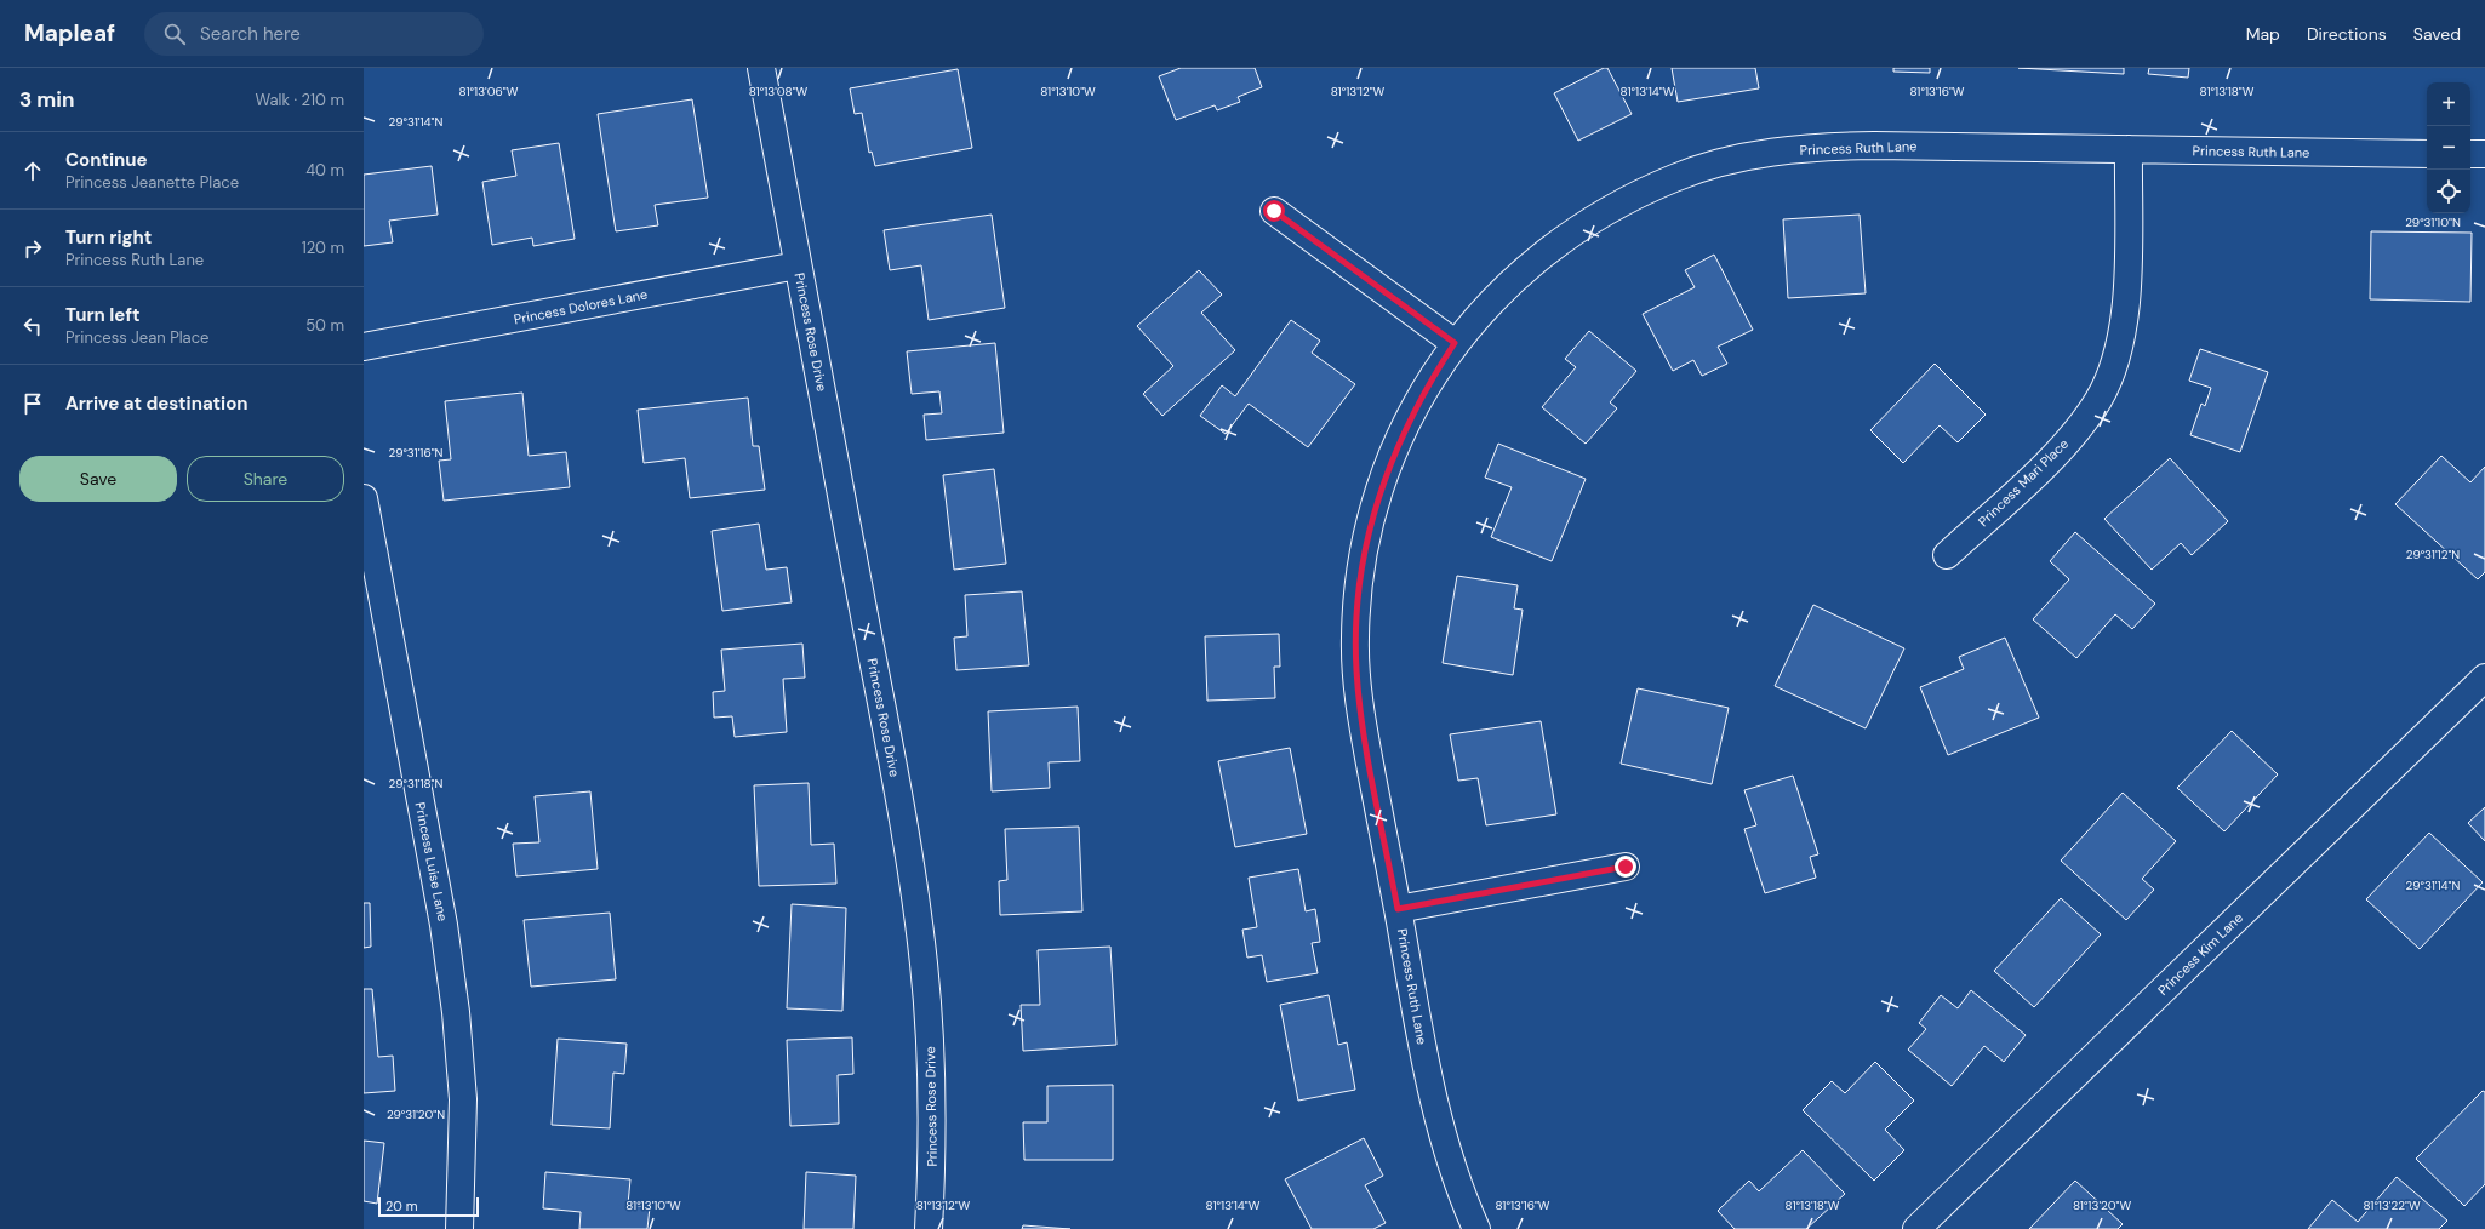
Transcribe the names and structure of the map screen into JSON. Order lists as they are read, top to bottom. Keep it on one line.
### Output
{"streets":{"street":["Princess Ruth Lane","Princess Dolores Lane","Princess Rose Drive","Princess Mari Place","Princess Luise Lane","Princess Kim Lane"]},"crossings":[["Princess Ruth Lane","Princess Mari Place"],["Princess Dolores Lane","Princess Rose Drive"]],"scale_bar":"20 m","page":{"header":"Mapleaf","search":"Search here","nav":["Map","Directions","Saved"],"heading":["3 min","Walk · 210 m"],"map_buttons":["+","−"],"list":[["Continue","Princess Jeanette Place","40 m"],["Turn right","Princess Ruth Lane","120 m"],["Turn left","Princess Jean Place","50 m"],"Arrive at destination"],"buttons":["Save","Share"],"scale":"20 m"},"coordinates":["81°13'06\"W","81°13'08\"W","81°13'10\"W","81°13'12\"W","81°13'14\"W","81°13'16\"W","81°13'18\"W","29°31'14\"N","29°31'10\"N","29°31'16\"N","29°31'12\"N","29°31'18\"N","29°31'20\"N","81°13'20\"W","81°13'22\"W"]}
